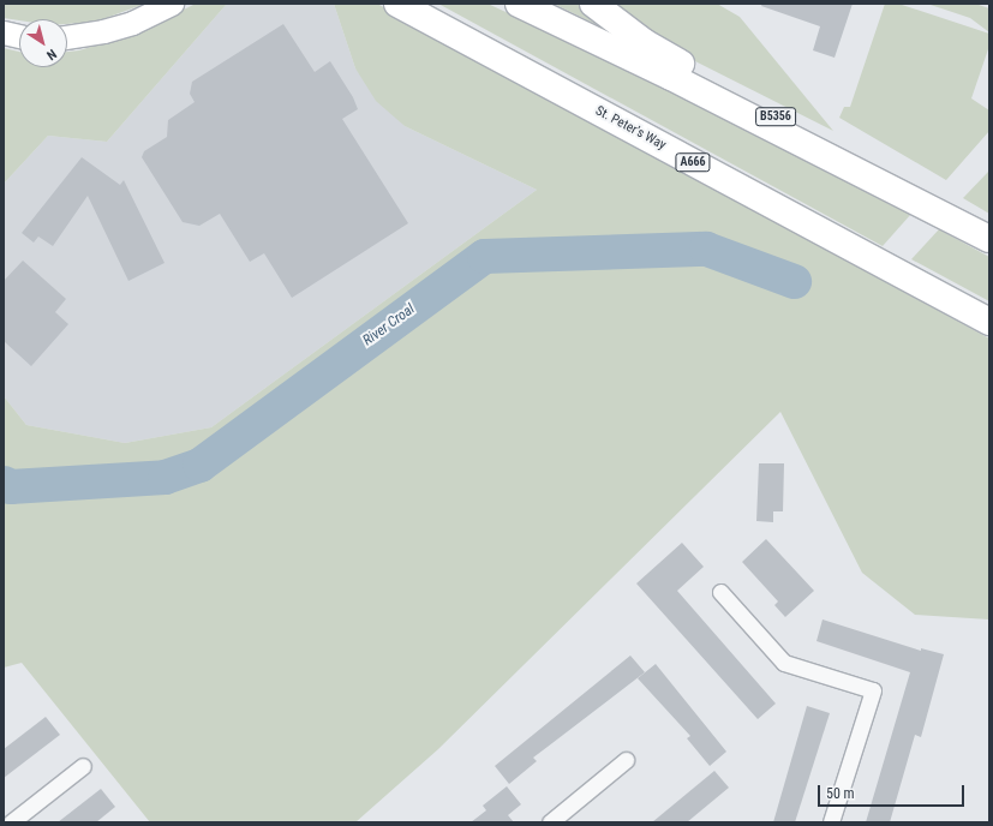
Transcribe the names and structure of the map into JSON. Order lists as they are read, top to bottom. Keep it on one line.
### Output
{"streets":{"highway":["B5356","St. Peter's Way","A666"]},"water":["River Croal"],"scale_bar":"50 m","north":"bottom right"}
